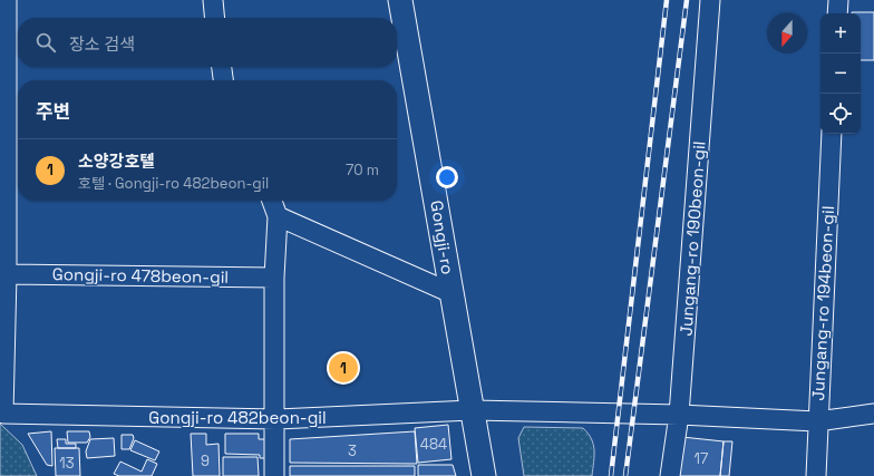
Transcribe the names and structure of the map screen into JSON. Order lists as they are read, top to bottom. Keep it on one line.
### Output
{"streets":{"street":["Gongji-ro","Jungang-ro 190beon-gil","Gongji-ro 478beon-gil","Jungang-ro 194beon-gil","Gongji-ro 482beon-gil"]},"crossings":[["Gongji-ro","Gongji-ro 482beon-gil"],["Jungang-ro 190beon-gil","Gongji-ro 482beon-gil"],["Gongji-ro 478beon-gil","Gongji-ro 482beon-gil"],["Jungang-ro 194beon-gil","Gongji-ro 482beon-gil"]],"house_numbers":["484","3","17","9","13"],"north":"bottom","page":{"map_buttons":["+","−"],"search":"장소 검색","heading":"주변","list":[{"mark":"1","name":"소양강호텔","note":"호텔 · Gongji-ro 482beon-gil","value":"70 m"}],"pins":"1"}}
